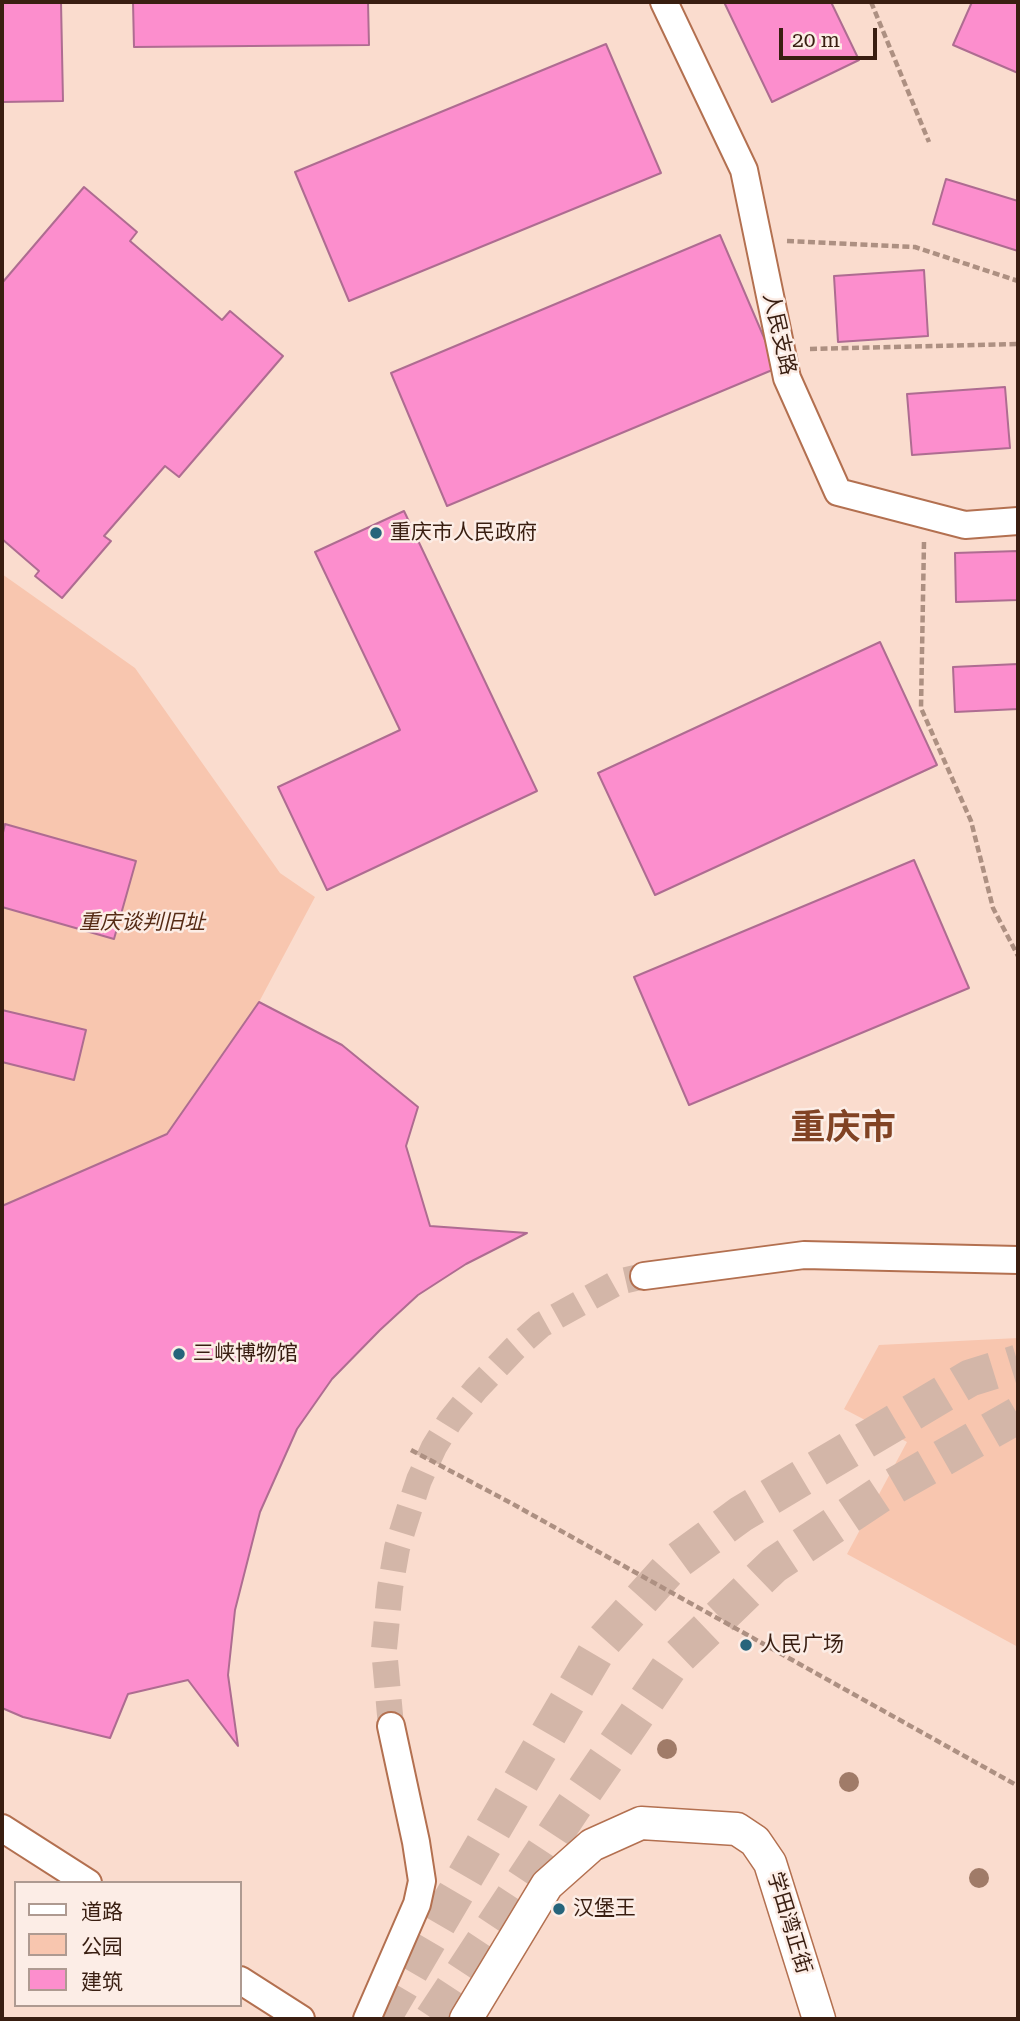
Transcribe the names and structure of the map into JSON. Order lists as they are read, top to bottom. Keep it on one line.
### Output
{"streets":{"street":["人民支路","学田湾正街"]},"districts":["重庆市"],"parks":["重庆谈判旧址"],"places":["重庆市人民政府","三峡博物馆","人民广场","汉堡王"],"legend":["道路","公园","建筑"],"scale_bar":"20 m"}
